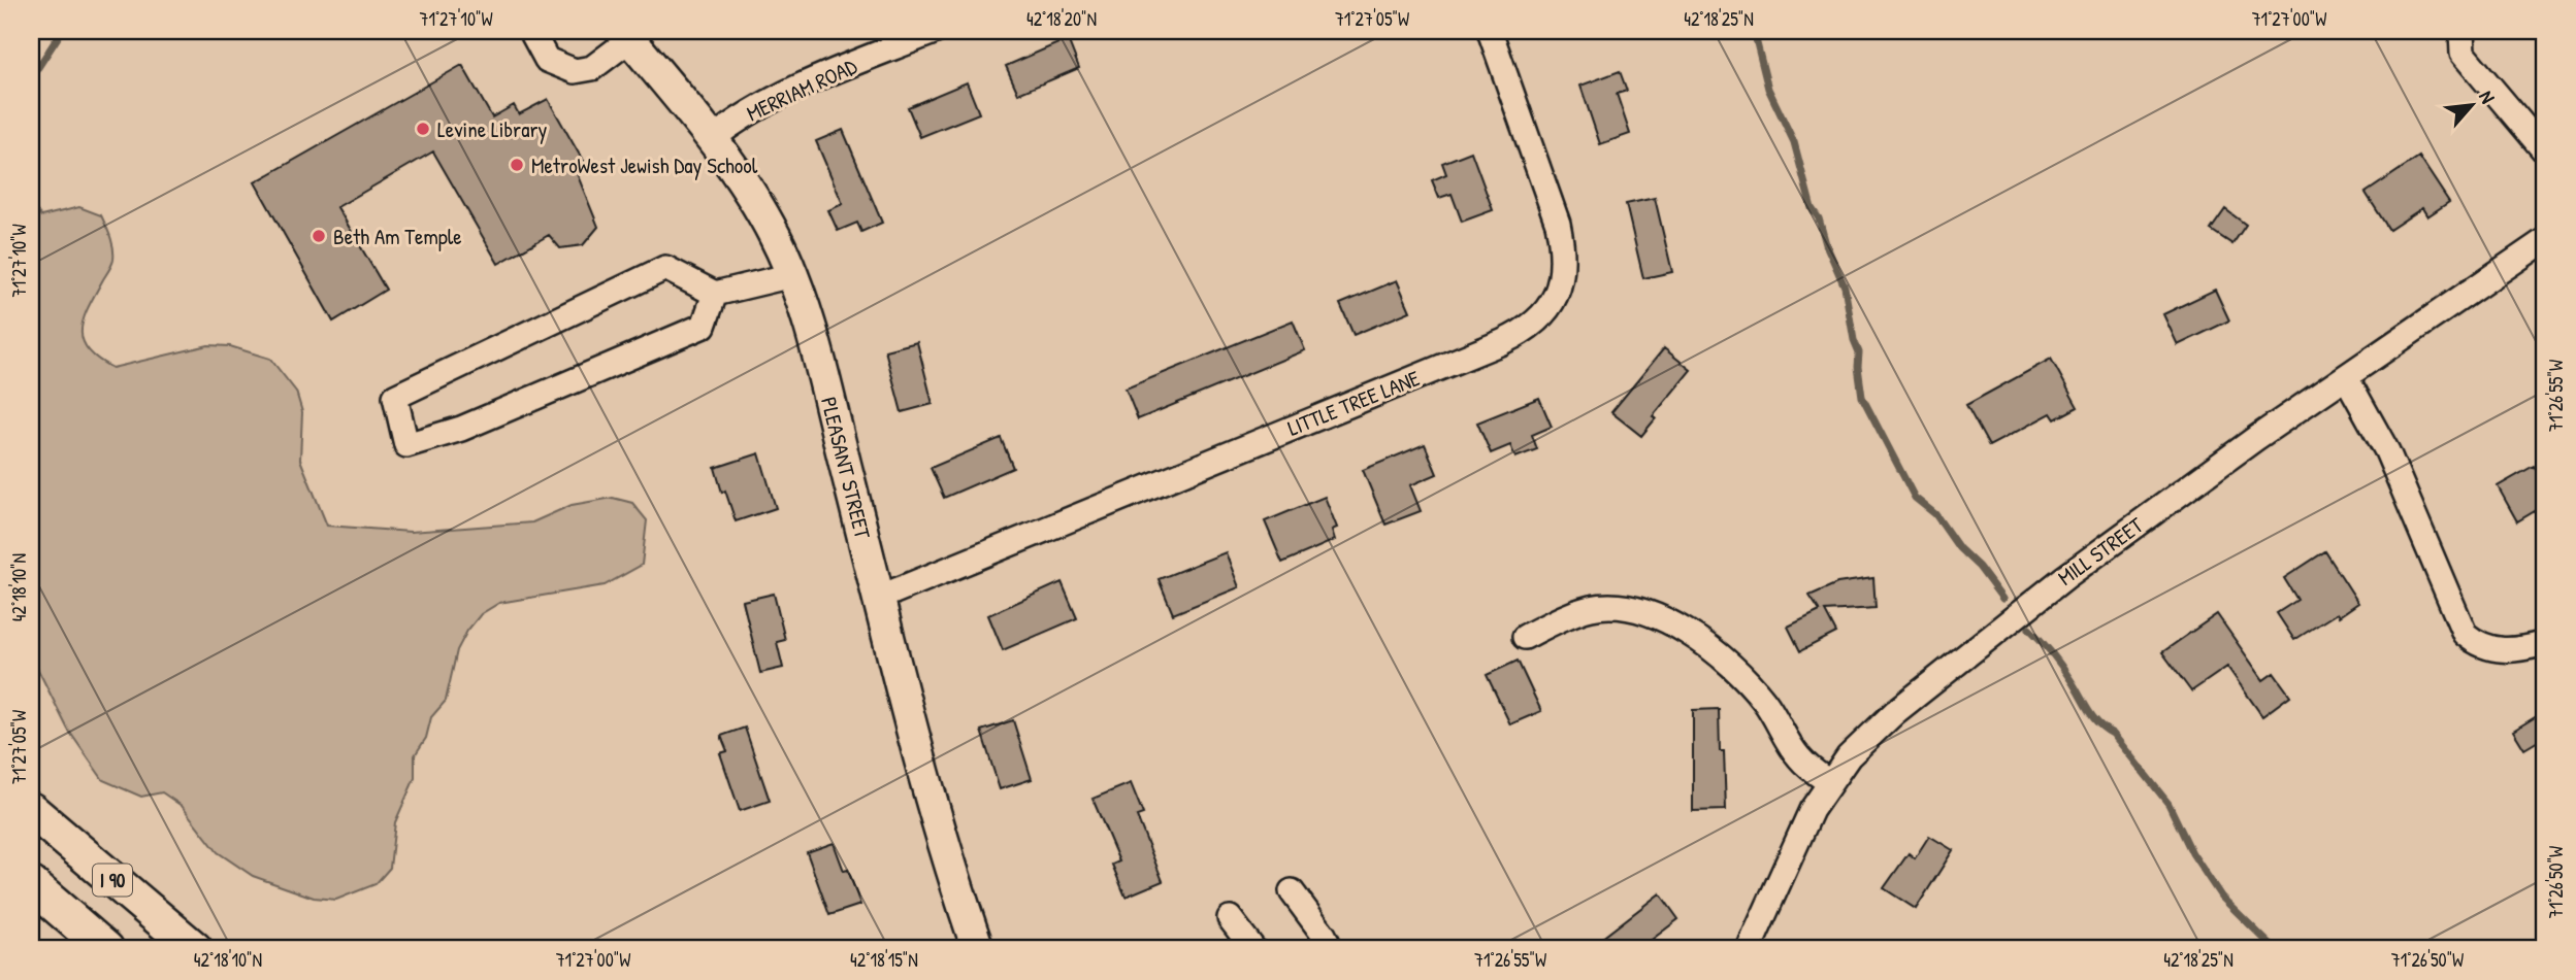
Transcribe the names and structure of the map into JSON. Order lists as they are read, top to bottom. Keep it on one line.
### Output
{"streets":{"highway":["I 90"],"main road":["PLEASANT STREET"],"street":["MERRIAM ROAD","LITTLE TREE LANE","MILL STREET"]},"crossings":[["MERRIAM ROAD","PLEASANT STREET"],["LITTLE TREE LANE","PLEASANT STREET"]],"places":["Levine Library","MetroWest Jewish Day School","Beth Am Temple"],"north":"top right","coordinates":["71°27'10\"W","42°18'20\"N","71°27'05\"W","42°18'25\"N","71°27'00\"W","71°26'55\"W","42°18'10\"N","71°26'50\"W","42°18'15\"N"]}
